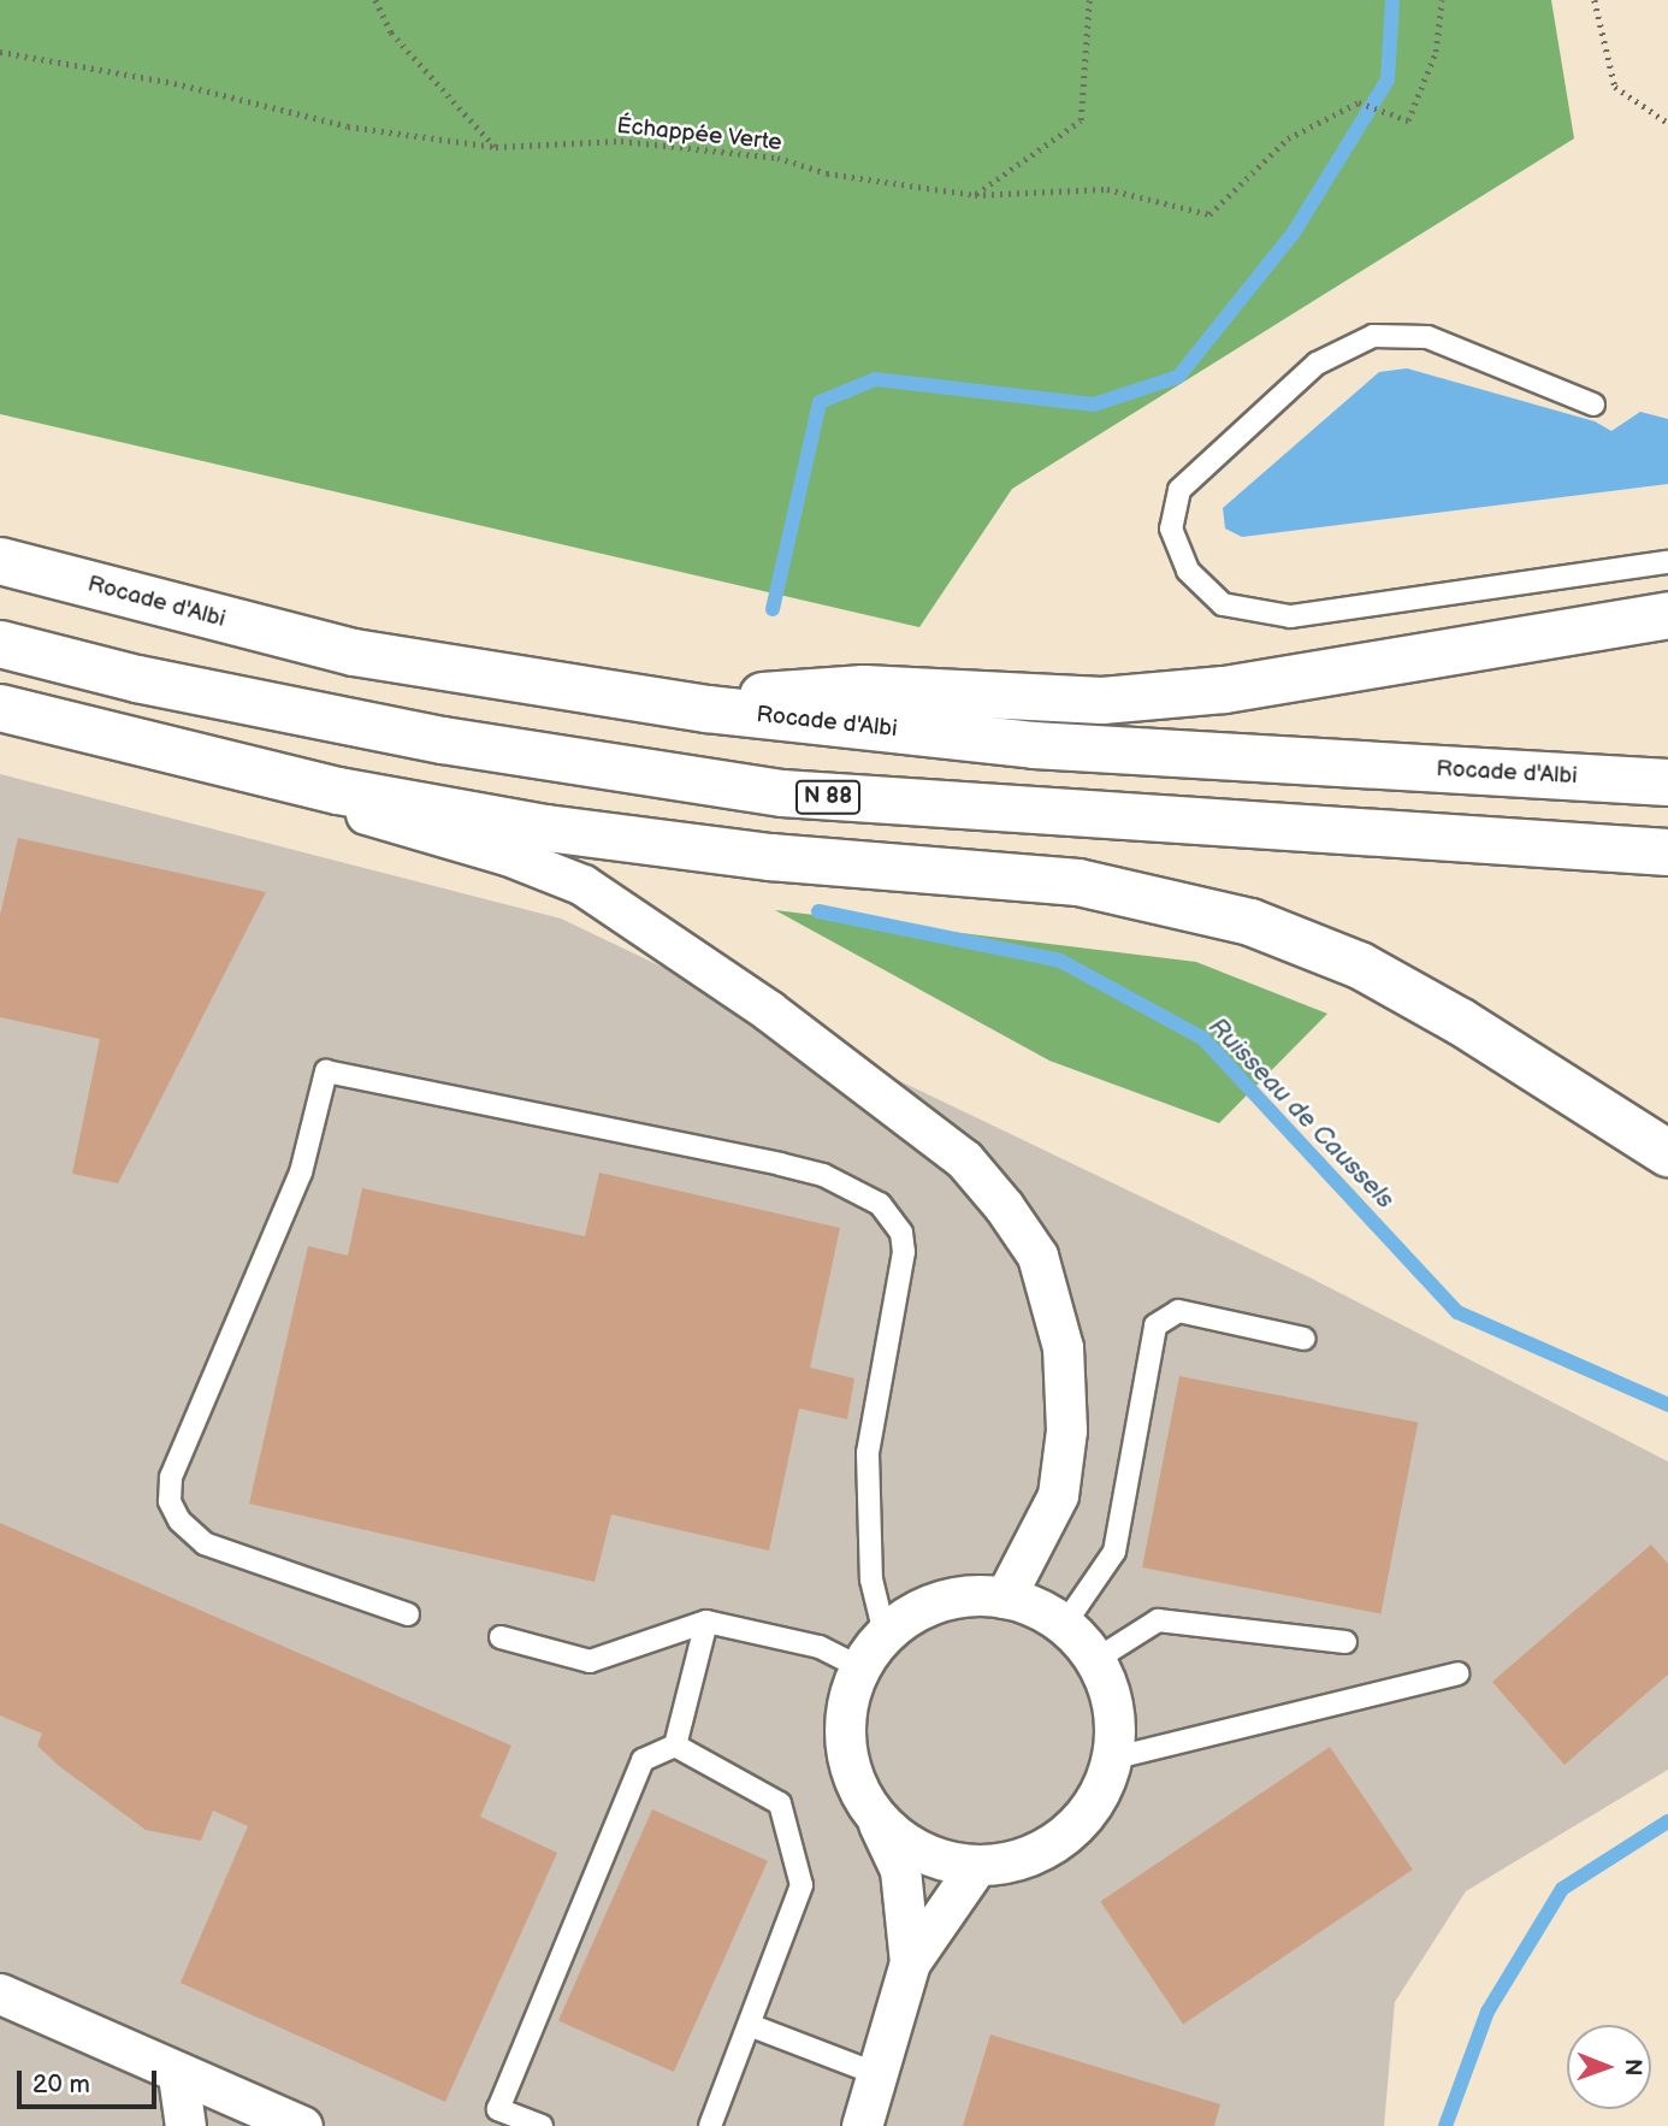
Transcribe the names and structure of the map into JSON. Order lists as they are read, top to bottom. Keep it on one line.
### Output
{"streets":{"highway":["Rocade d'Albi","N 88"],"path":["Échappée Verte"]},"water":["Ruisseau de Caussels"],"scale_bar":"20 m","north":"right"}
